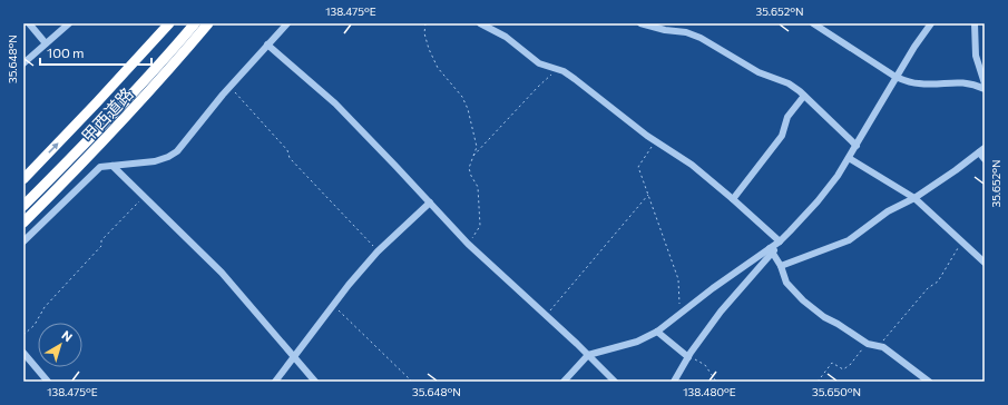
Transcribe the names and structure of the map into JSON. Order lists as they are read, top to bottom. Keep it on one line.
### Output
{"streets":{"highway":["甲西道路"]},"scale_bar":"100 m","north":"top right","coordinates":["138.475°E","35.652°N","35.648°N","138.480°E","35.650°N"]}
